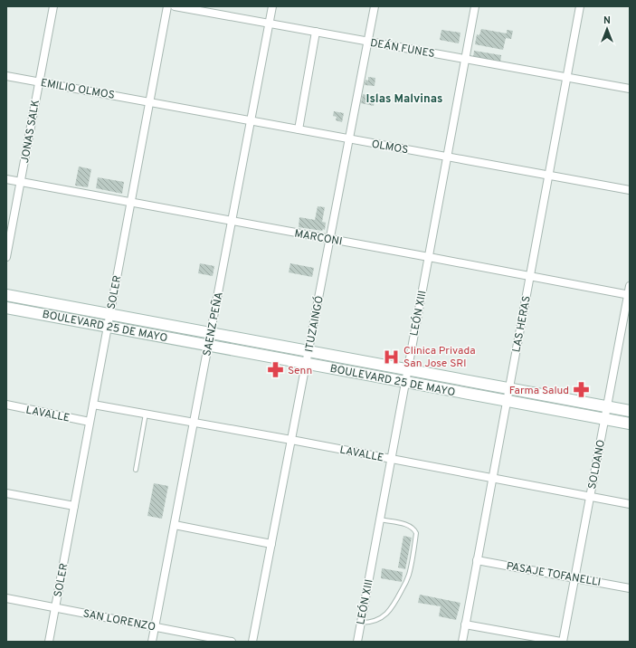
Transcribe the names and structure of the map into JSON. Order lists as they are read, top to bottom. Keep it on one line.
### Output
{"streets":{"street":["DEÁN FUNES","EMILIO OLMOS","JONAS SALK","OLMOS","MARCONI","SOLER","LEÓN XIII","SAENZ PEÑA","ITUZAINGÓ","LAS HERAS","BOULEVARD 25 DE MAYO","LAVALLE","SOLDANO","PASAJE TOFANELLI","SAN LORENZO"]},"crossings":[["DEÁN FUNES","LEÓN XIII"],["DEÁN FUNES","SAENZ PEÑA"],["DEÁN FUNES","ITUZAINGÓ"],["DEÁN FUNES","LAS HERAS"],["EMILIO OLMOS","JONAS SALK"],["EMILIO OLMOS","OLMOS"],["EMILIO OLMOS","SOLER"],["JONAS SALK","MARCONI"],["OLMOS","SOLER"],["OLMOS","LEÓN XIII"],["OLMOS","SAENZ PEÑA"],["OLMOS","ITUZAINGÓ"],["OLMOS","LAS HERAS"],["MARCONI","SOLER"],["MARCONI","LEÓN XIII"],["MARCONI","SAENZ PEÑA"],["MARCONI","ITUZAINGÓ"],["MARCONI","LAS HERAS"],["MARCONI","SOLDANO"],["SOLER","BOULEVARD 25 DE MAYO"],["SOLER","LAVALLE"],["SOLER","SAN LORENZO"],["LEÓN XIII","BOULEVARD 25 DE MAYO"],["LEÓN XIII","LAVALLE"],["SAENZ PEÑA","BOULEVARD 25 DE MAYO"],["SAENZ PEÑA","LAVALLE"],["SAENZ PEÑA","SAN LORENZO"],["ITUZAINGÓ","BOULEVARD 25 DE MAYO"],["ITUZAINGÓ","LAVALLE"],["LAS HERAS","BOULEVARD 25 DE MAYO"],["LAS HERAS","LAVALLE"],["LAS HERAS","PASAJE TOFANELLI"],["BOULEVARD 25 DE MAYO","SOLDANO"],["LAVALLE","SOLDANO"],["SOLDANO","PASAJE TOFANELLI"]],"districts":["Islas Malvinas"],"places":{"hospital":["Clinica Privada San Jose SRl"],"pharmacy":["Senn","Farma Salud"]},"north":"top"}
